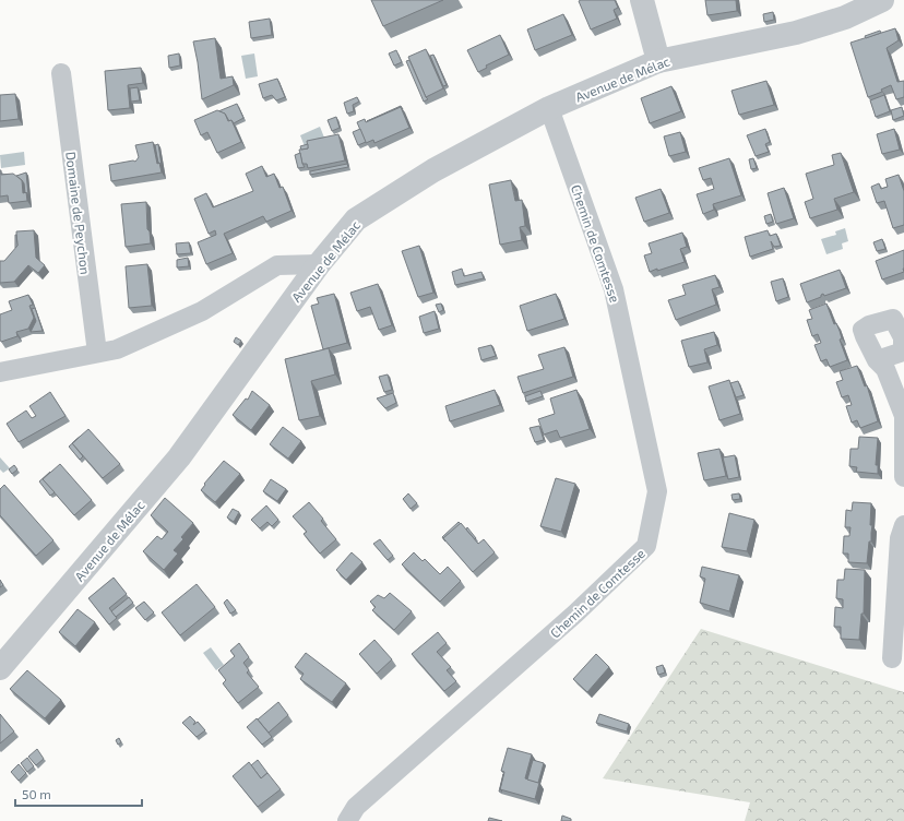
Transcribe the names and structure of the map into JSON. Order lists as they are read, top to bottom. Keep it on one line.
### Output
{"streets":{"street":["Avenue de Mélac","Domaine de Peychon","Chemin de Comtesse"]},"crossings":[["Avenue de Mélac","Chemin de Comtesse"]],"scale_bar":"50 m"}
